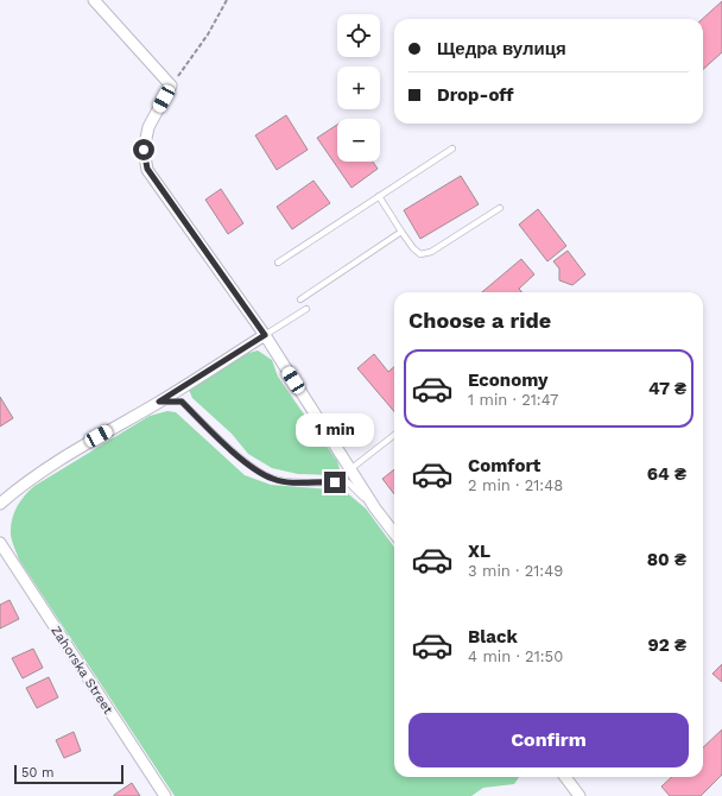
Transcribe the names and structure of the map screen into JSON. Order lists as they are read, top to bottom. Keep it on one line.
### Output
{"streets":{"street":["Zahorska Street"]},"scale_bar":"50 m","page":{"map_buttons":["+","−"],"banner":["Щедра вулиця","Drop-off"],"heading":"Choose a ride","list":[{"name":"Economy","note":"1 min · 21:47","value":"47 ₴"},{"name":"Comfort","note":"2 min · 21:48","value":"64 ₴"},{"name":"XL","note":"3 min · 21:49","value":"80 ₴"},{"name":"Black","note":"4 min · 21:50","value":"92 ₴"}],"bubble":"1 min","buttons":"Confirm","scale":"50 m"}}
